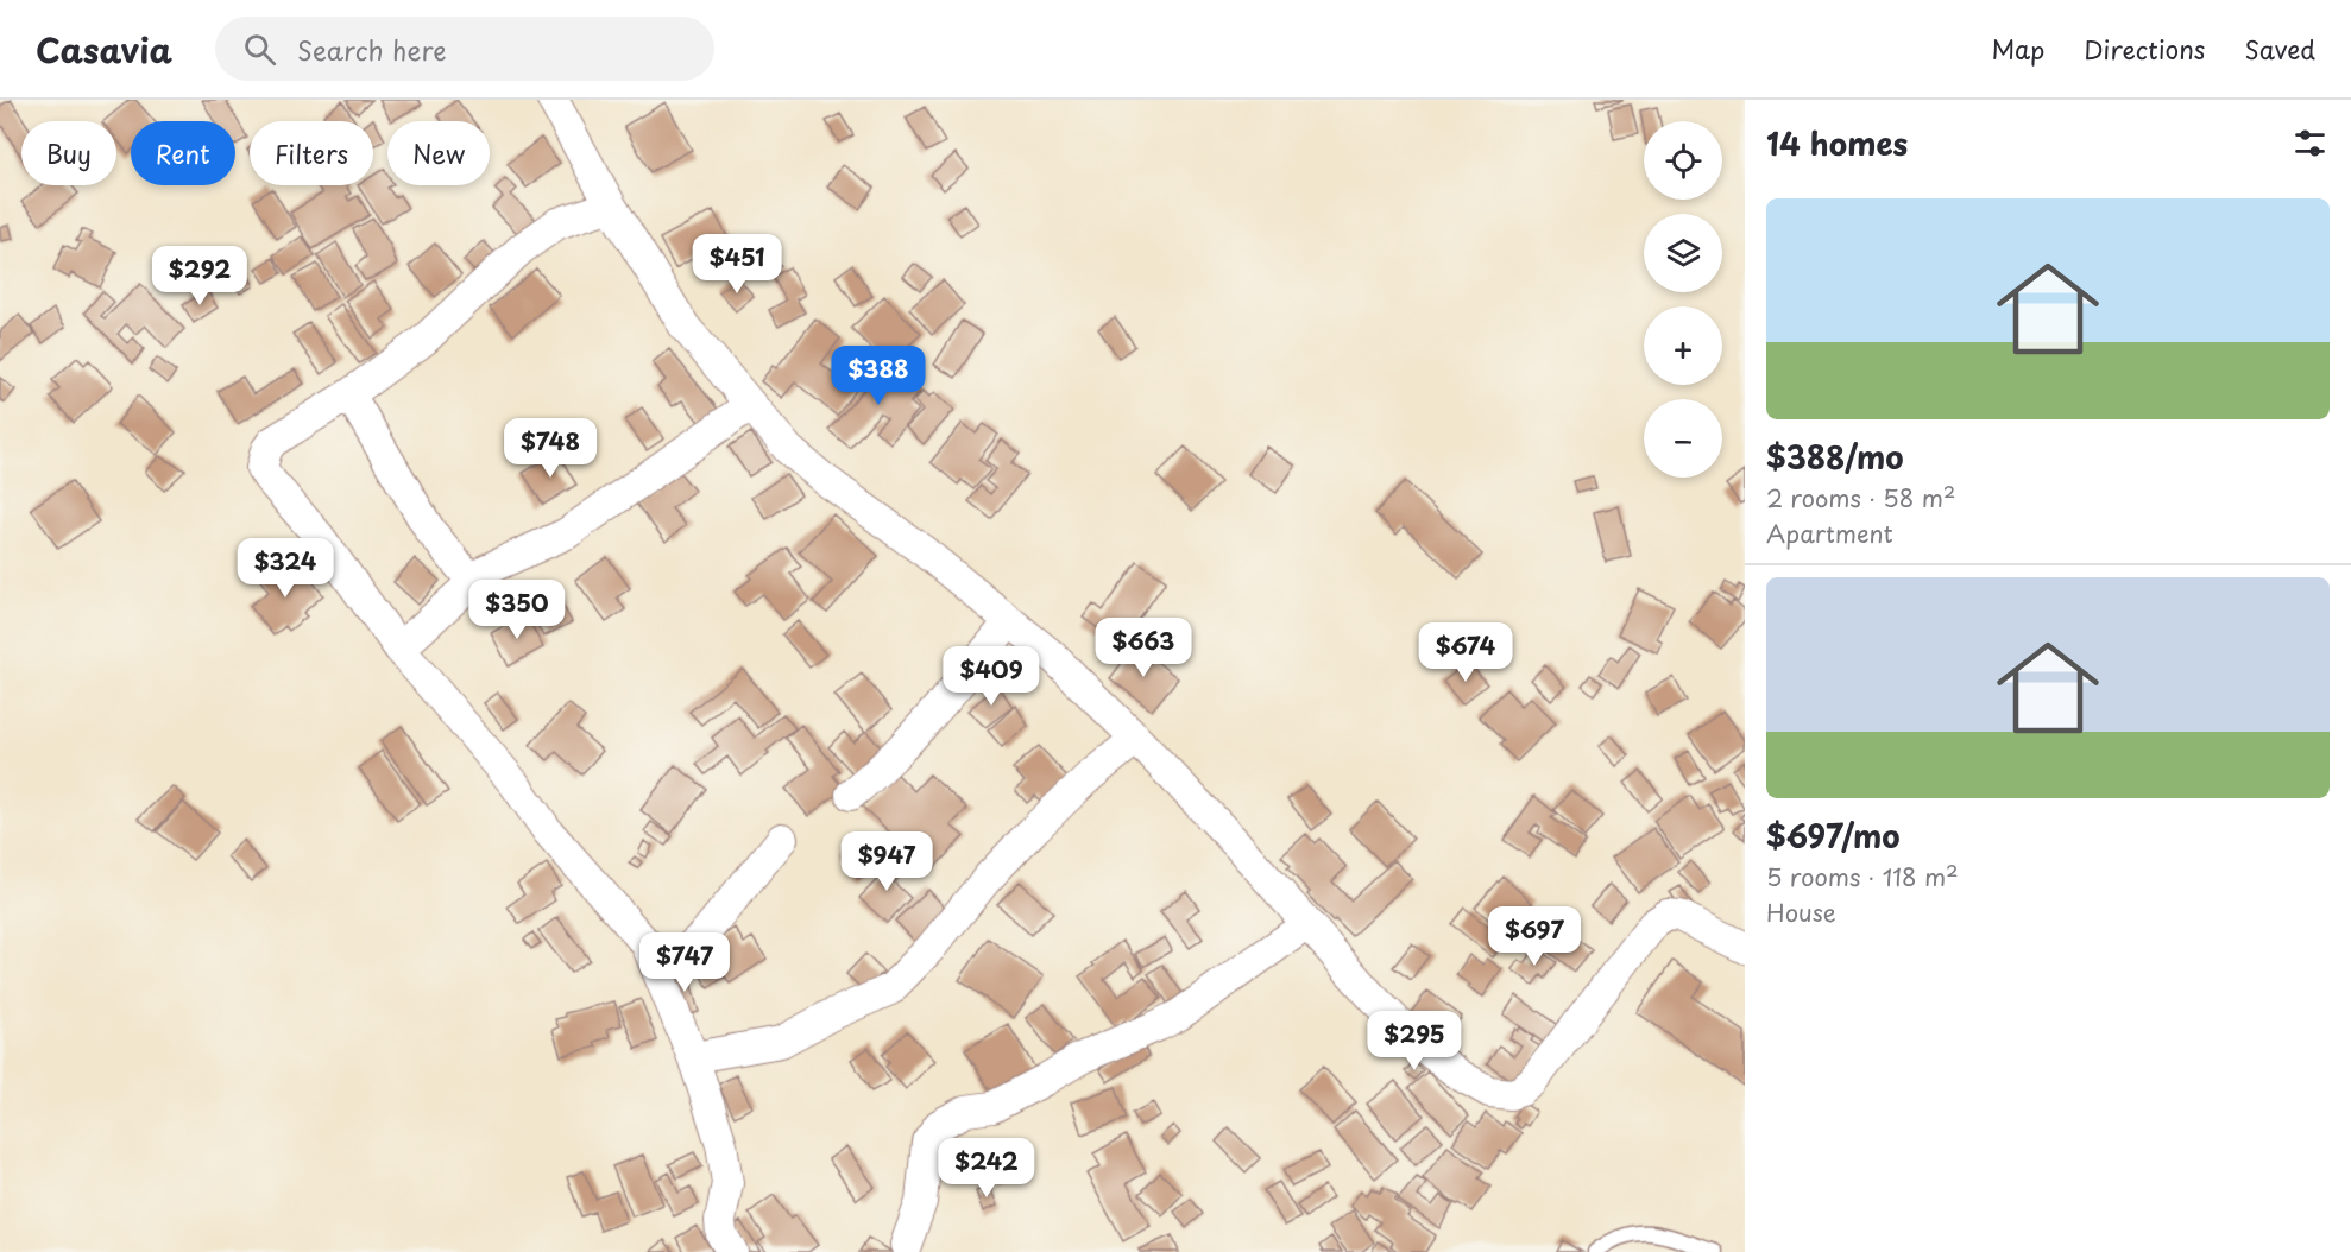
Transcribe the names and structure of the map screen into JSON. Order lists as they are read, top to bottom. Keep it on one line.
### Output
{"page":{"header":"Casavia","search":"Search here","nav":["Map","Directions","Saved"],"heading":"14 homes","map_buttons":["+","−"],"chip":["Buy","Rent","Filters","New"],"list":[{"name":"$388/mo","note":"2 rooms · 58 m² · Apartment"},{"name":"$697/mo","note":"5 rooms · 118 m² · House"}],"price":["$451","$292","$388","$748","$324","$350","$663","$674","$409","$947","$697","$747","$295","$242"]}}
